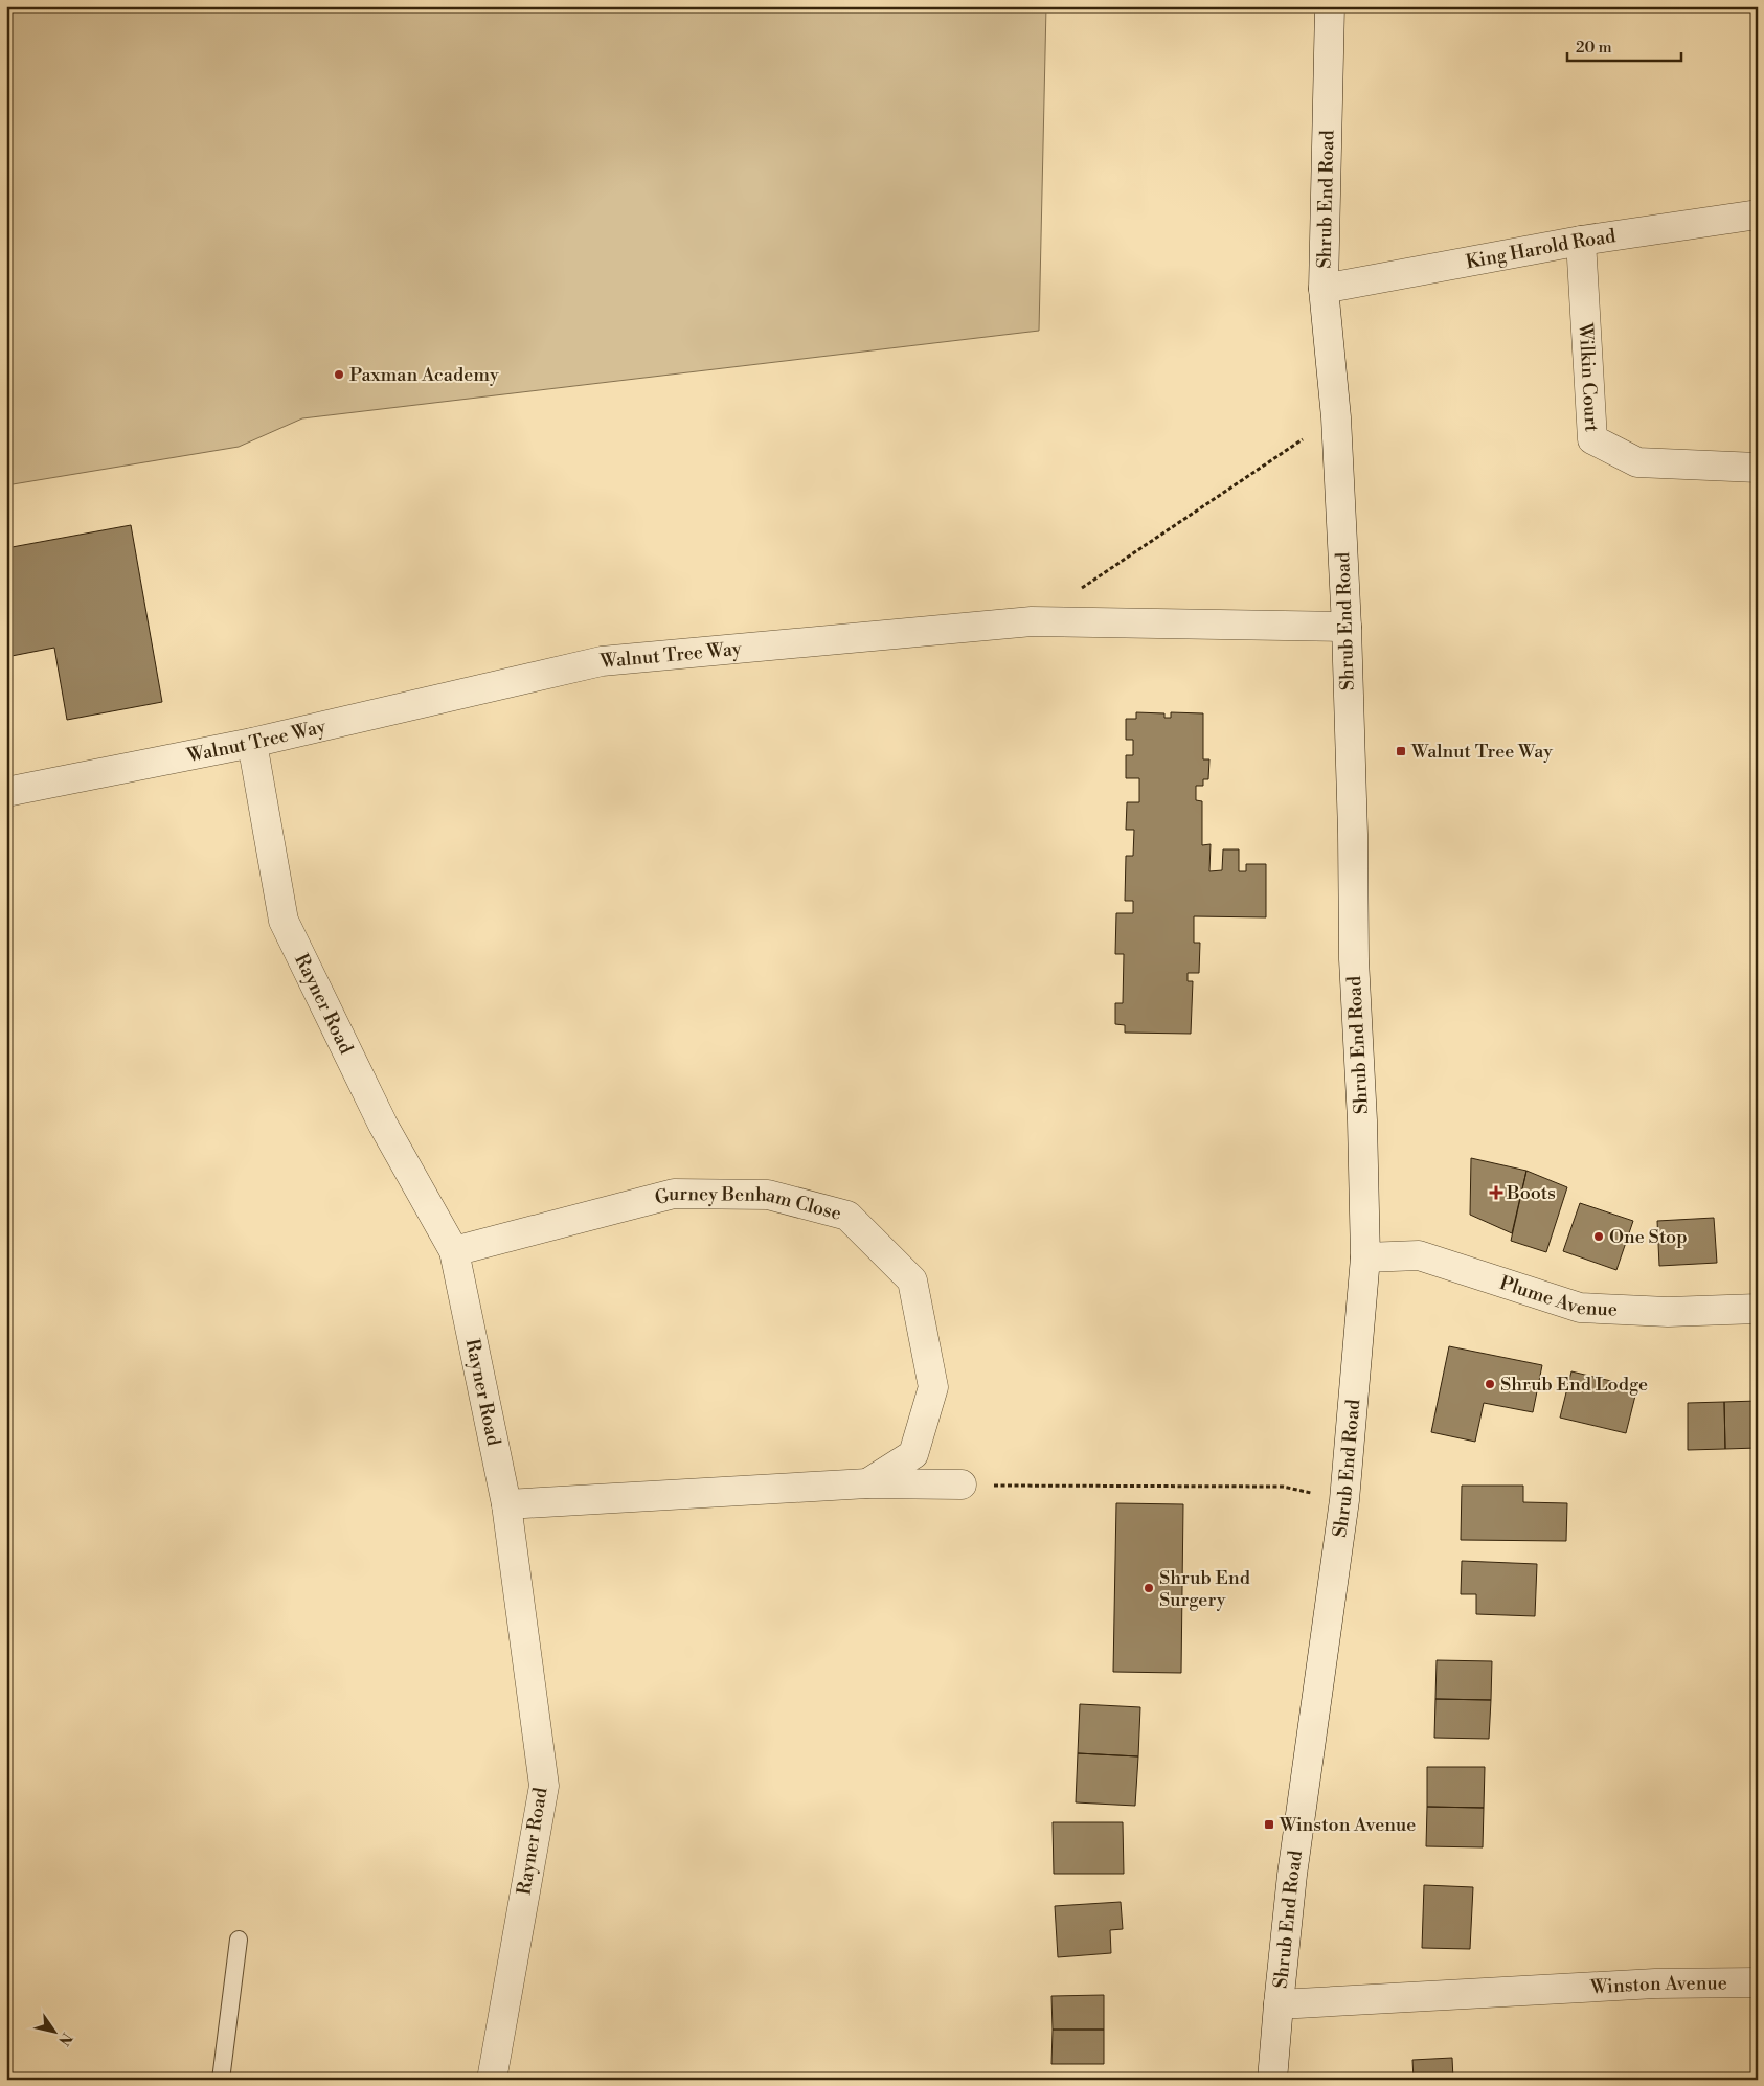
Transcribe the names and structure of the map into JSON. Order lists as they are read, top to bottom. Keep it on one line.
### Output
{"streets":{"street":["Shrub End Road","King Harold Road","Wilkin Court","Walnut Tree Way","Rayner Road","Gurney Benham Close","Plume Avenue","Winston Avenue"]},"crossings":[["Shrub End Road","King Harold Road"],["Shrub End Road","Walnut Tree Way"],["Shrub End Road","Plume Avenue"],["Shrub End Road","Winston Avenue"],["King Harold Road","Wilkin Court"],["Walnut Tree Way","Rayner Road"],["Rayner Road","Gurney Benham Close"]],"places":{"other":["Paxman Academy","One Stop","Shrub End Lodge","Shrub End Surgery"],"transit":["Walnut Tree Way","Winston Avenue"],"health":["Boots"]},"scale_bar":"20 m","north":"bottom right"}
